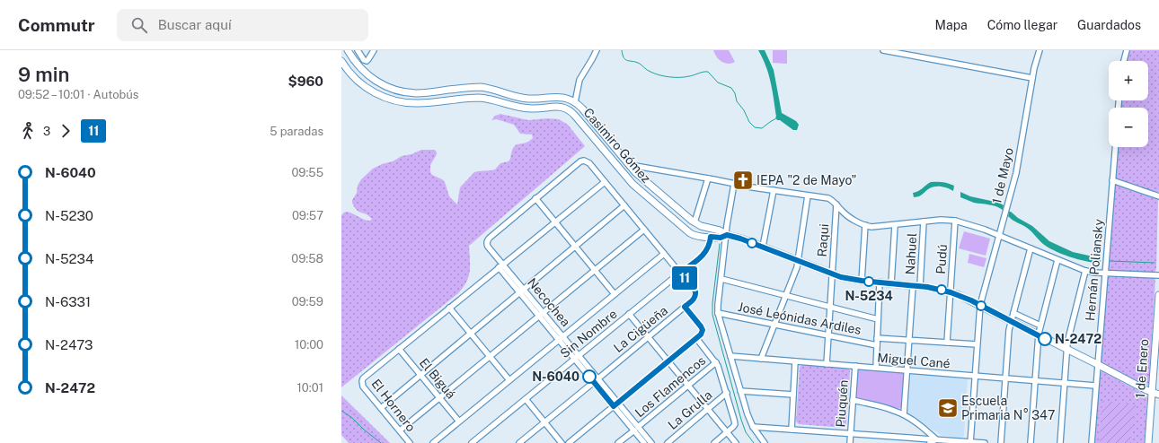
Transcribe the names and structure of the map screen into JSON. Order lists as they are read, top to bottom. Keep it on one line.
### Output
{"streets":{"main road":["Casimiro Gómez","1 de Enero"],"street":["1 de Mayo","Raqui","Nahuel","Pudú","Hernán Poliansky","Necochea","José Leónidas Ardiles","La Cigüeña","Sin Nombre","Miguel Cané","El Biguá","Los Flamencos","Piuquén","El Hornero","La Grulla"]},"crossings":[["Casimiro Gómez","1 de Mayo"],["Casimiro Gómez","Raqui"],["Casimiro Gómez","Nahuel"],["Casimiro Gómez","Pudú"],["Casimiro Gómez","Hernán Poliansky"],["Casimiro Gómez","Sin Nombre"],["Casimiro Gómez","1 de Enero"],["1 de Mayo","José Leónidas Ardiles"],["1 de Mayo","Miguel Cané"],["Raqui","José Leónidas Ardiles"],["Raqui","Miguel Cané"],["Nahuel","José Leónidas Ardiles"],["Nahuel","Miguel Cané"],["Pudú","José Leónidas Ardiles"],["Hernán Poliansky","Miguel Cané"],["Necochea","La Cigüeña"],["Necochea","Sin Nombre"],["Necochea","Los Flamencos"],["La Cigüeña","Sin Nombre"],["Sin Nombre","El Biguá"],["Miguel Cané","Piuquén"],["El Biguá","El Hornero"]],"places":{"church":["IEPA \"2 de Mayo\""],"other":["N-5234","N-2472","N-6040"],"school or university":["Escuela Primaria N° 347"]},"lines":["bus line 11"],"page":{"header":"Commutr","search":"Buscar aquí","nav":["Mapa","Cómo llegar","Guardados"],"heading":["9 min","09:52 – 10:01 · Autobús","$960"],"on_map":"11","map_buttons":["+","−"],"legs":["3","11","5 paradas"],"list":[{"name":"N-6040","value":"09:55"},{"name":"N-5230","value":"09:57"},{"name":"N-5234","value":"09:58"},{"name":"N-6331","value":"09:59"},{"name":"N-2473","value":"10:00"},{"name":"N-2472","value":"10:01"}]}}
